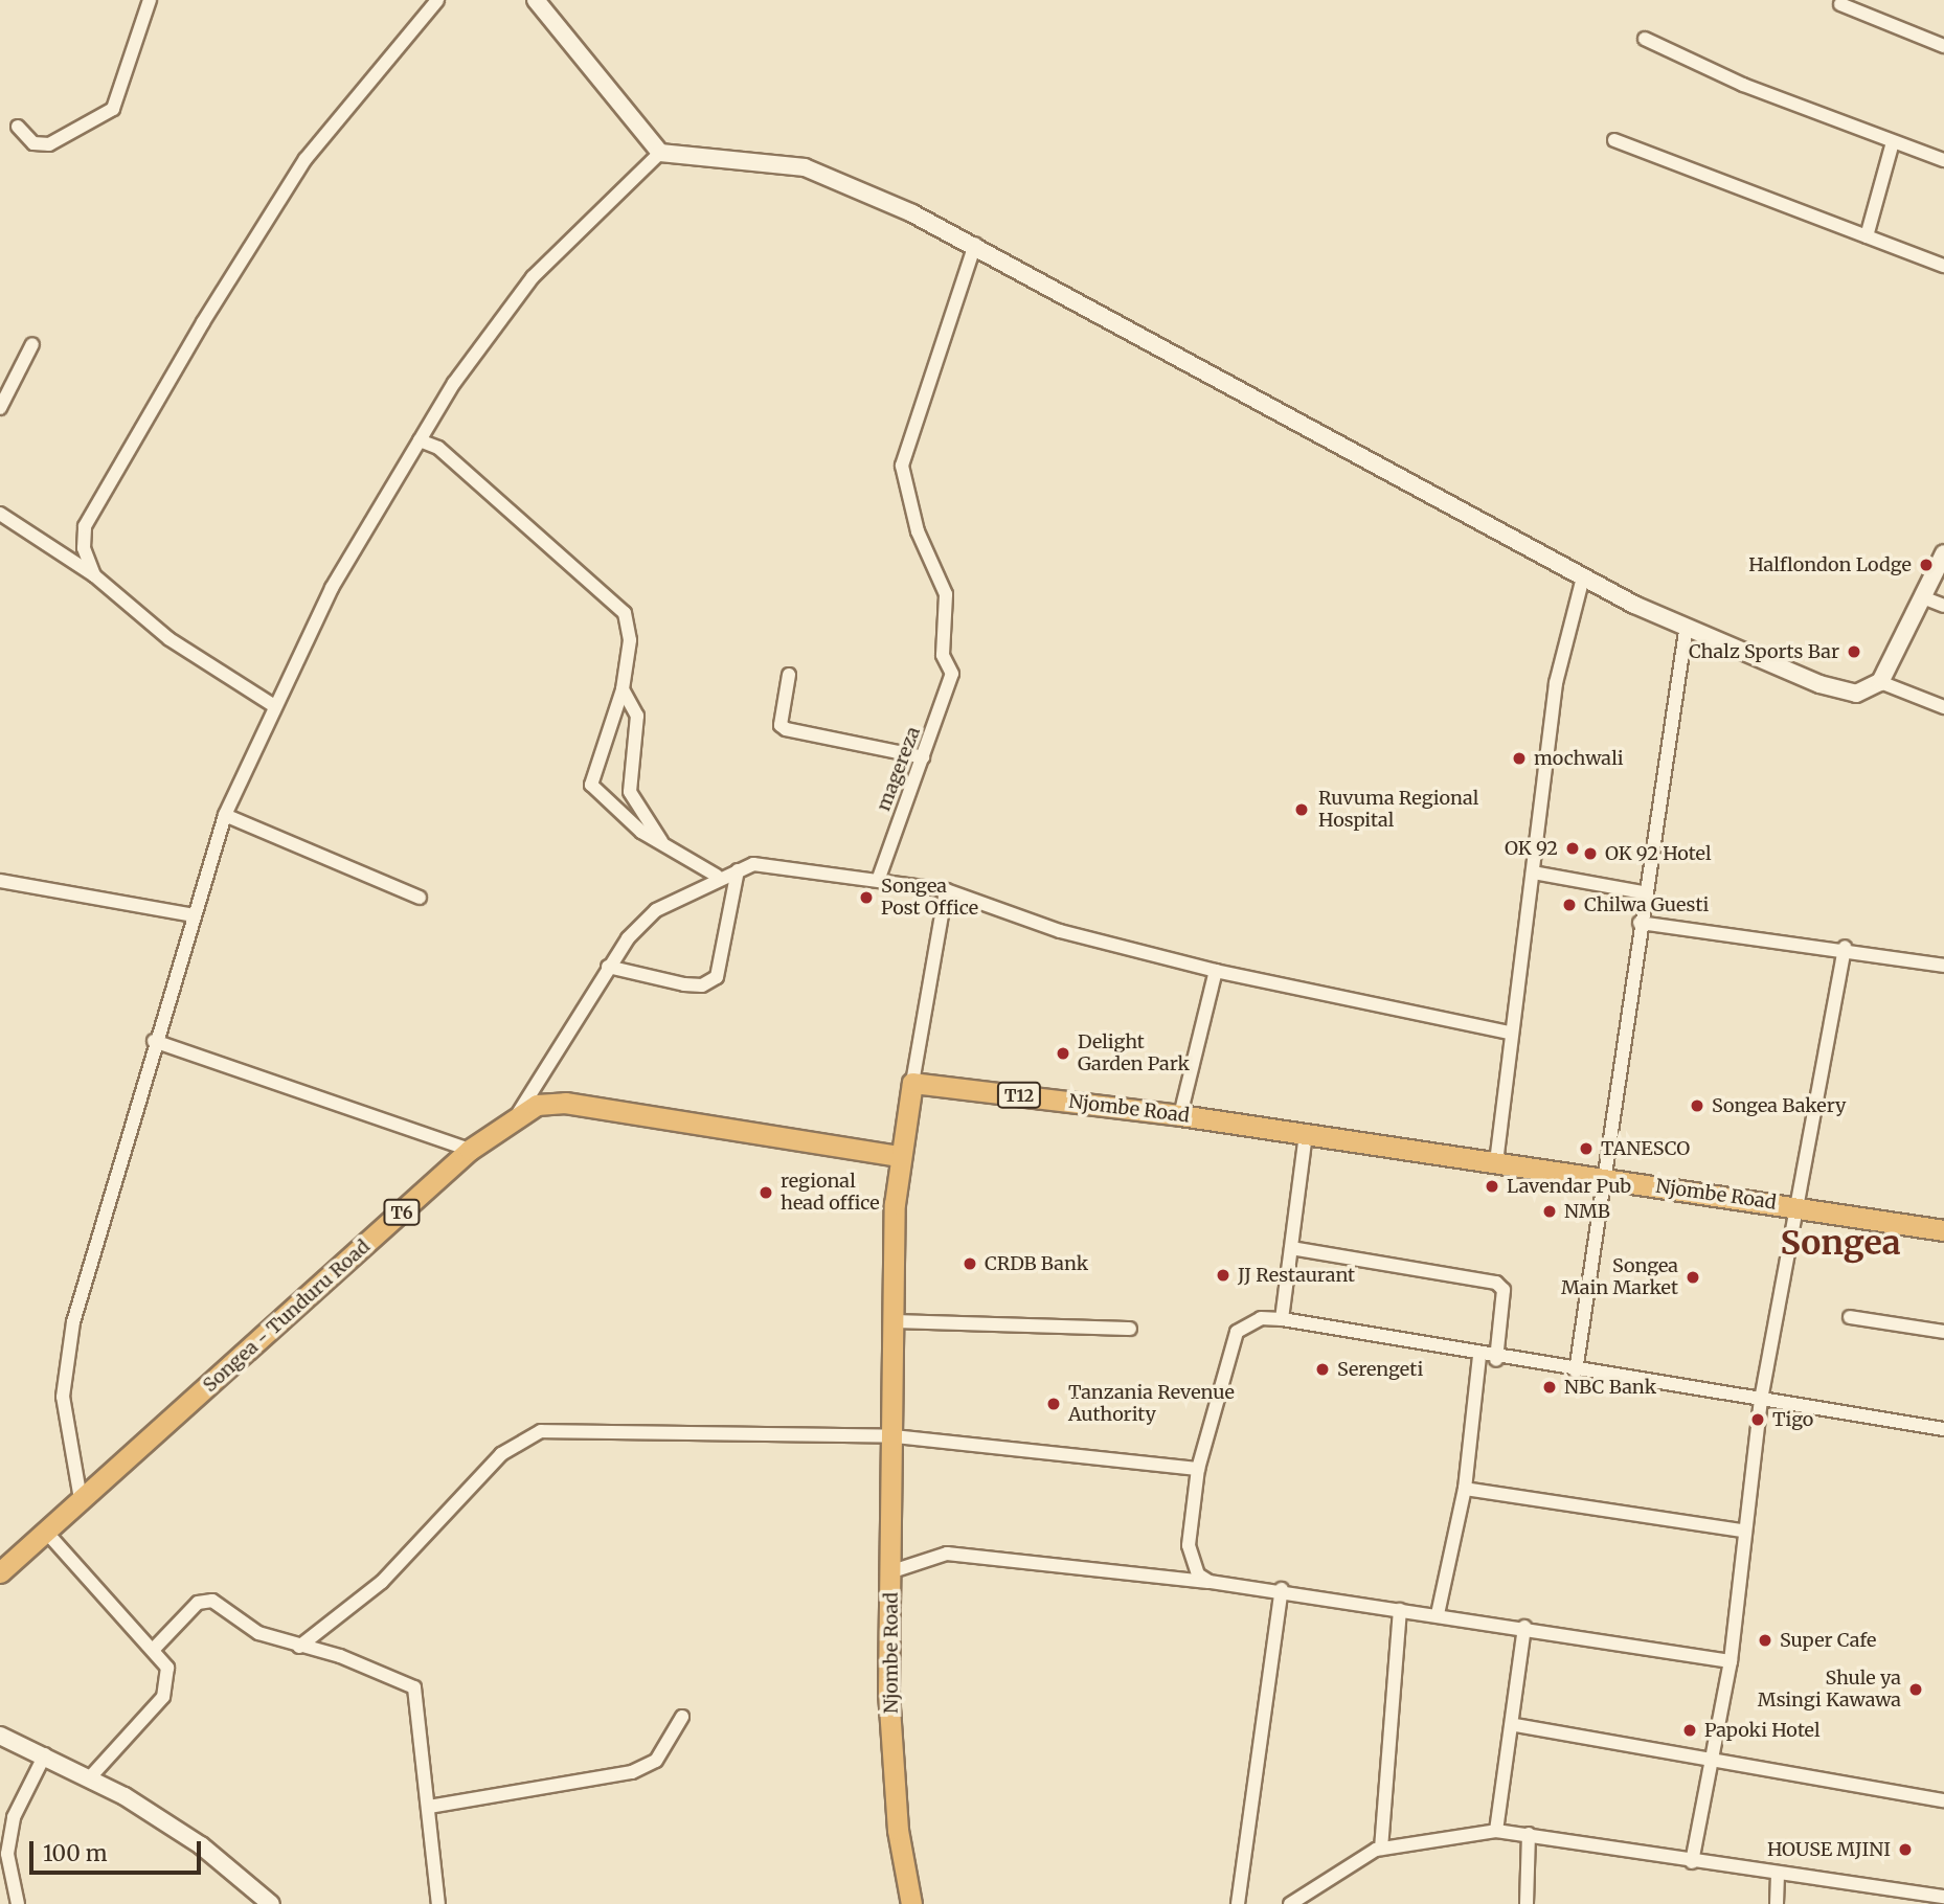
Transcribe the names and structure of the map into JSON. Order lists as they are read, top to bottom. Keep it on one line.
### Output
{"streets":{"highway":["T12","Njombe Road","T6","Songea - Tunduru Road"],"street":["magereza"]},"crossings":[["Njombe Road","Songea - Tunduru Road"]],"districts":["Songea"],"places":["Halflondon Lodge","Chalz Sports Bar","mochwali","Ruvuma Regional Hospital","OK 92","OK 92 Hotel","Songea Post Office","Chilwa Guesti","Delight Garden Park","Songea Bakery","TANESCO","Lavendar Pub","regional head office","NMB","CRDB Bank","JJ Restaurant","Songea Main Market","Serengeti","NBC Bank","Tanzania Revenue Authority","Tigo","Super Cafe","Shule ya Msingi Kawawa","Papoki Hotel","HOUSE MJINI"],"scale_bar":"100 m"}
